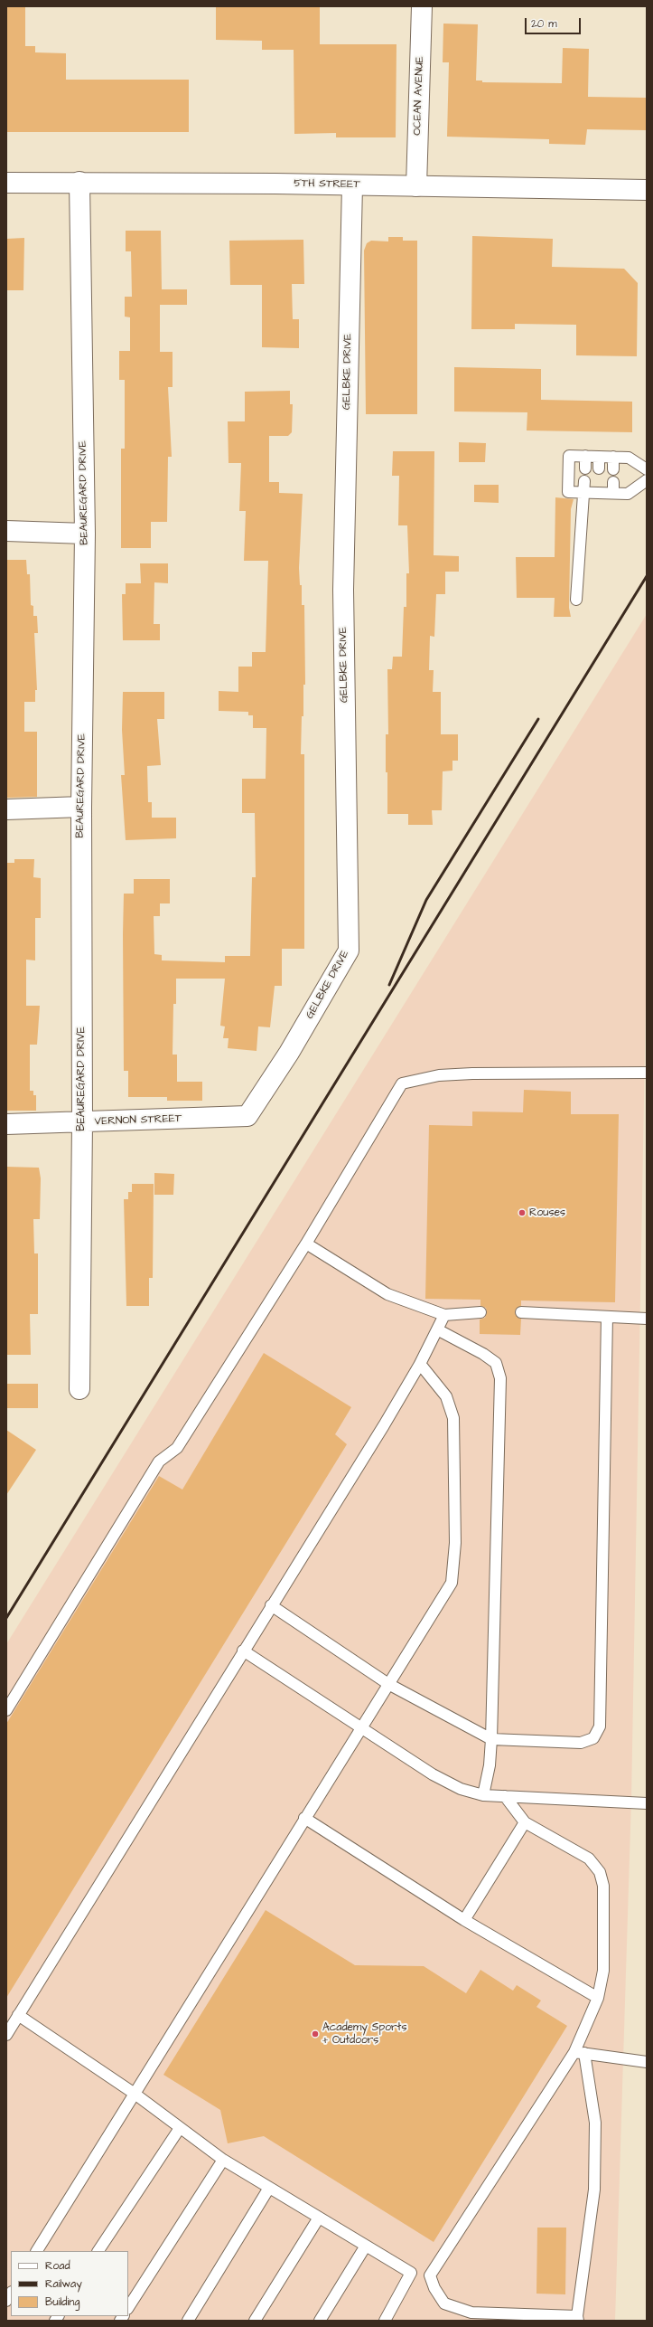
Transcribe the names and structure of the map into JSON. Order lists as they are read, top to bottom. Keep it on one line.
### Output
{"streets":{"street":["OCEAN AVENUE","5TH STREET","GELBKE DRIVE","BEAUREGARD DRIVE","VERNON STREET"]},"crossings":[["OCEAN AVENUE","5TH STREET"],["5TH STREET","GELBKE DRIVE"],["5TH STREET","BEAUREGARD DRIVE"],["GELBKE DRIVE","VERNON STREET"],["BEAUREGARD DRIVE","VERNON STREET"]],"places":["Rouses","Academy Sports + Outdoors"],"legend":["Road","Railway","Building"],"scale_bar":"20 m"}
